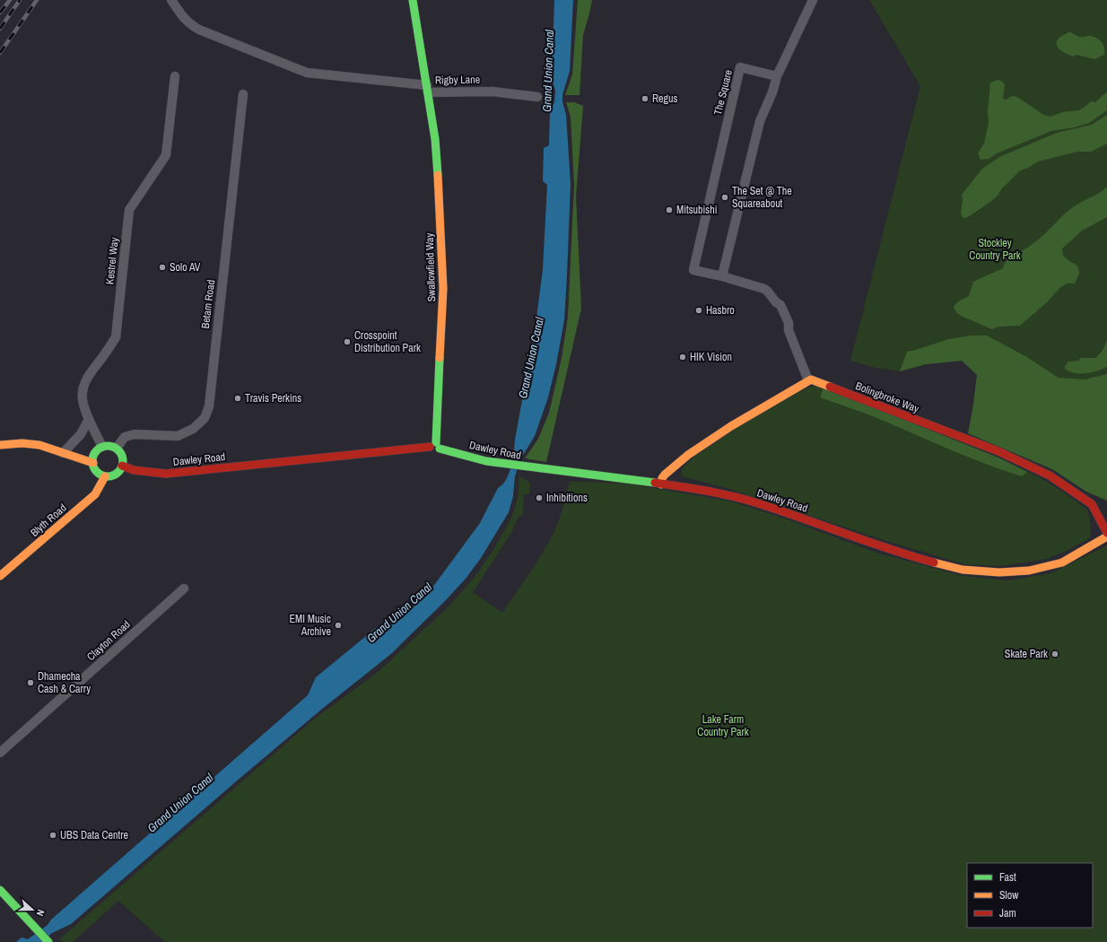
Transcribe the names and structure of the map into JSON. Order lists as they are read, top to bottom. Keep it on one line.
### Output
{"streets":{"main road":["Rigby Lane","Swallowfield Way","Bolingbroke Way","Dawley Road","Blyth Road"],"street":["The Square","Kestrel Way","Betam Road","Clayton Road"]},"crossings":[["Rigby Lane","Swallowfield Way"],["The Square","Bolingbroke Way"],["Kestrel Way","Betam Road"],["Kestrel Way","Dawley Road"],["Kestrel Way","Blyth Road"],["Swallowfield Way","Dawley Road"],["Betam Road","Dawley Road"],["Betam Road","Blyth Road"],["Dawley Road","Blyth Road"]],"water":["Grand Union Canal"],"parks":["Stockley Country Park","Lake Farm Country Park"],"places":["Regus","The Set @ The Squareabout","Mitsubishi","Solo AV","Hasbro","Crosspoint Distribution Park","HIK Vision","Travis Perkins","Inhibitions","EMI Music Archive","Skate Park","Dhamecha Cash & Carry","UBS Data Centre"],"legend":["Fast","Slow","Jam"],"north":"right"}
